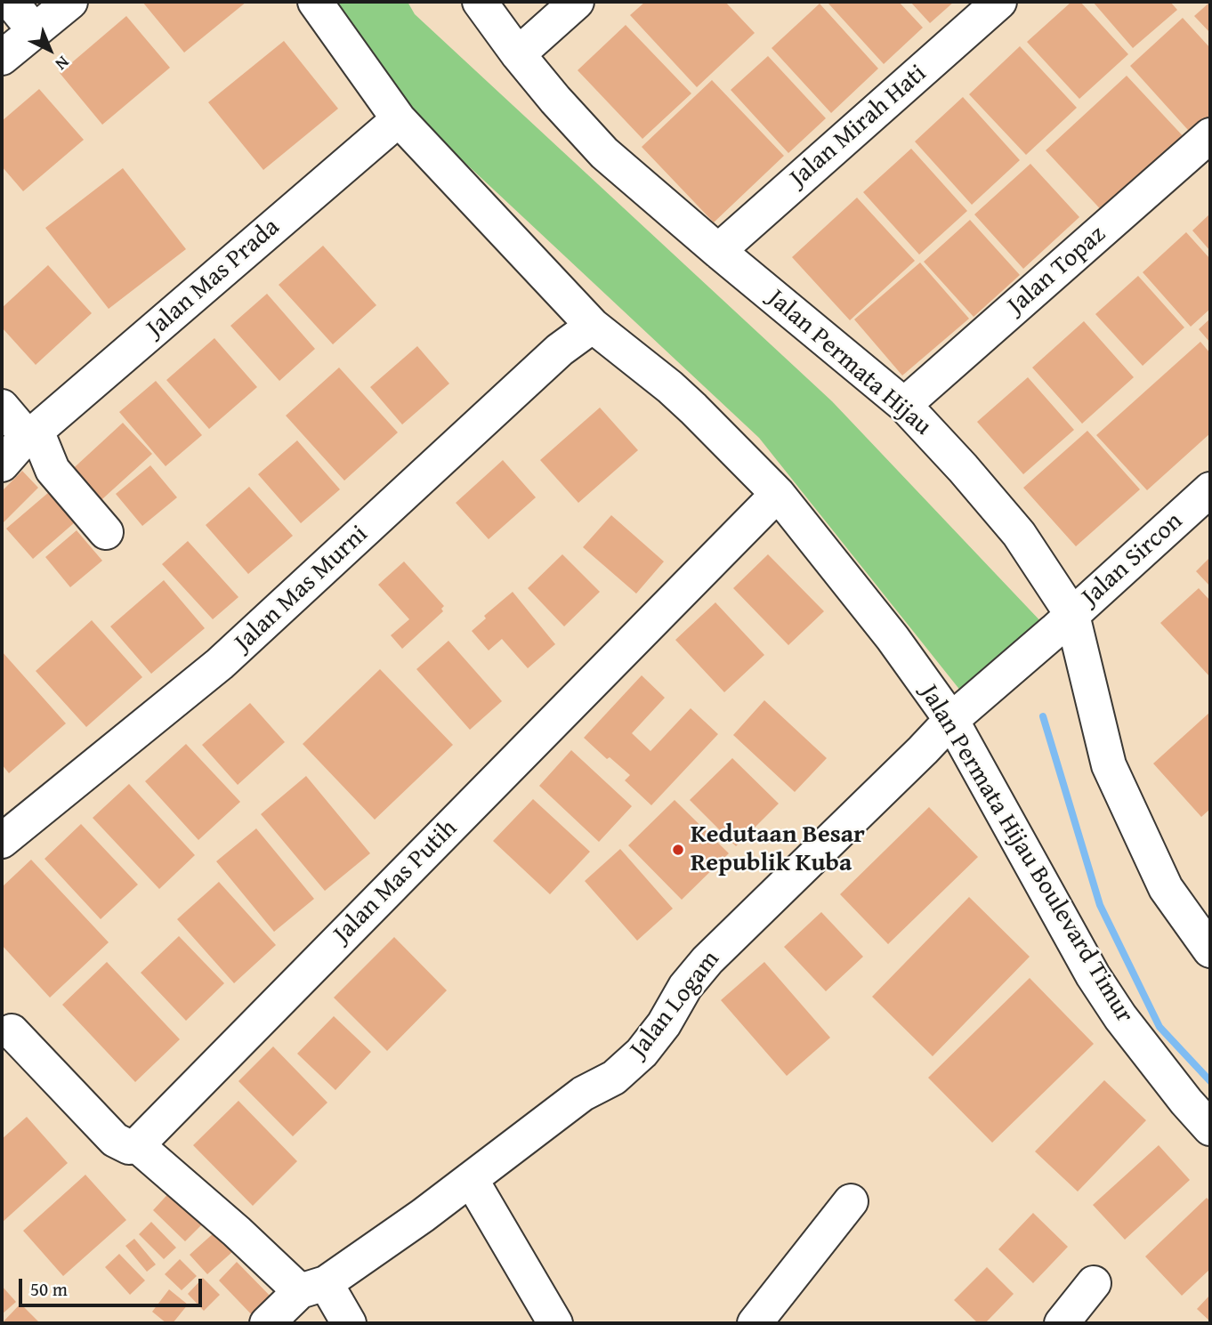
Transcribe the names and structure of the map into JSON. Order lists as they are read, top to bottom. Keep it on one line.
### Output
{"streets":{"street":["Jalan Mirah Hati","Jalan Topaz","Jalan Mas Prada","Jalan Permata Hijau","Jalan Sircon","Jalan Mas Murni","Jalan Permata Hijau Boulevard Timur","Jalan Mas Putih","Jalan Logam"]},"crossings":[["Jalan Mirah Hati","Jalan Permata Hijau"],["Jalan Topaz","Jalan Permata Hijau"],["Jalan Mas Prada","Jalan Permata Hijau Boulevard Timur"],["Jalan Permata Hijau","Jalan Sircon"],["Jalan Permata Hijau","Jalan Logam"],["Jalan Sircon","Jalan Logam"],["Jalan Mas Murni","Jalan Permata Hijau Boulevard Timur"],["Jalan Permata Hijau Boulevard Timur","Jalan Mas Putih"],["Jalan Permata Hijau Boulevard Timur","Jalan Logam"]],"places":["Kedutaan Besar Republik Kuba"],"scale_bar":"50 m","north":"bottom right"}
